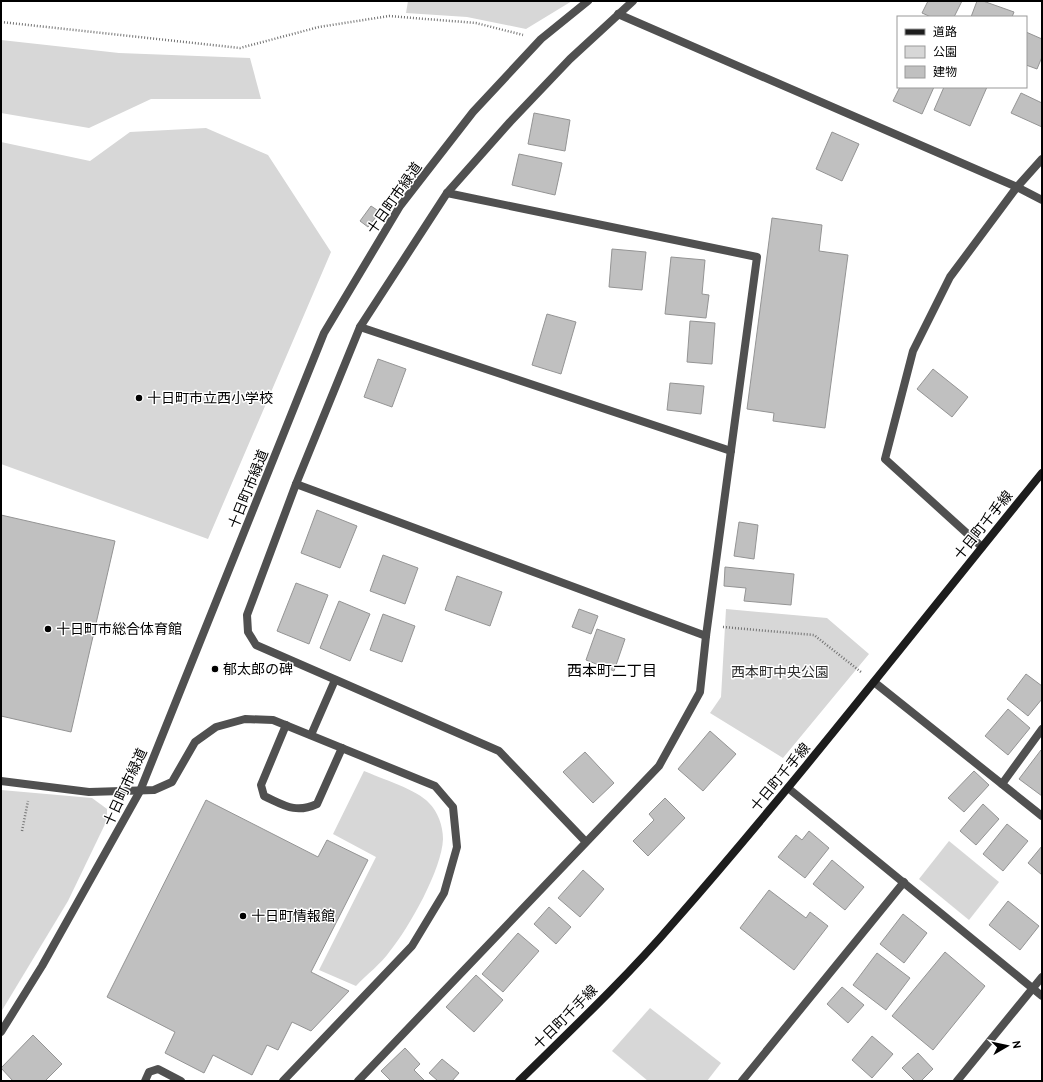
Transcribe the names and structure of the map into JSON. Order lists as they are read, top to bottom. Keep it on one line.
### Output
{"streets":{"main road":["十日町千手線"],"street":["十日町市緑道"]},"districts":["西本町二丁目"],"parks":["西本町中央公園"],"places":["十日町市立西小学校","十日町市総合体育館","郁太郎の碑","十日町情報館"],"legend":["道路","公園","建物"],"north":"right"}
